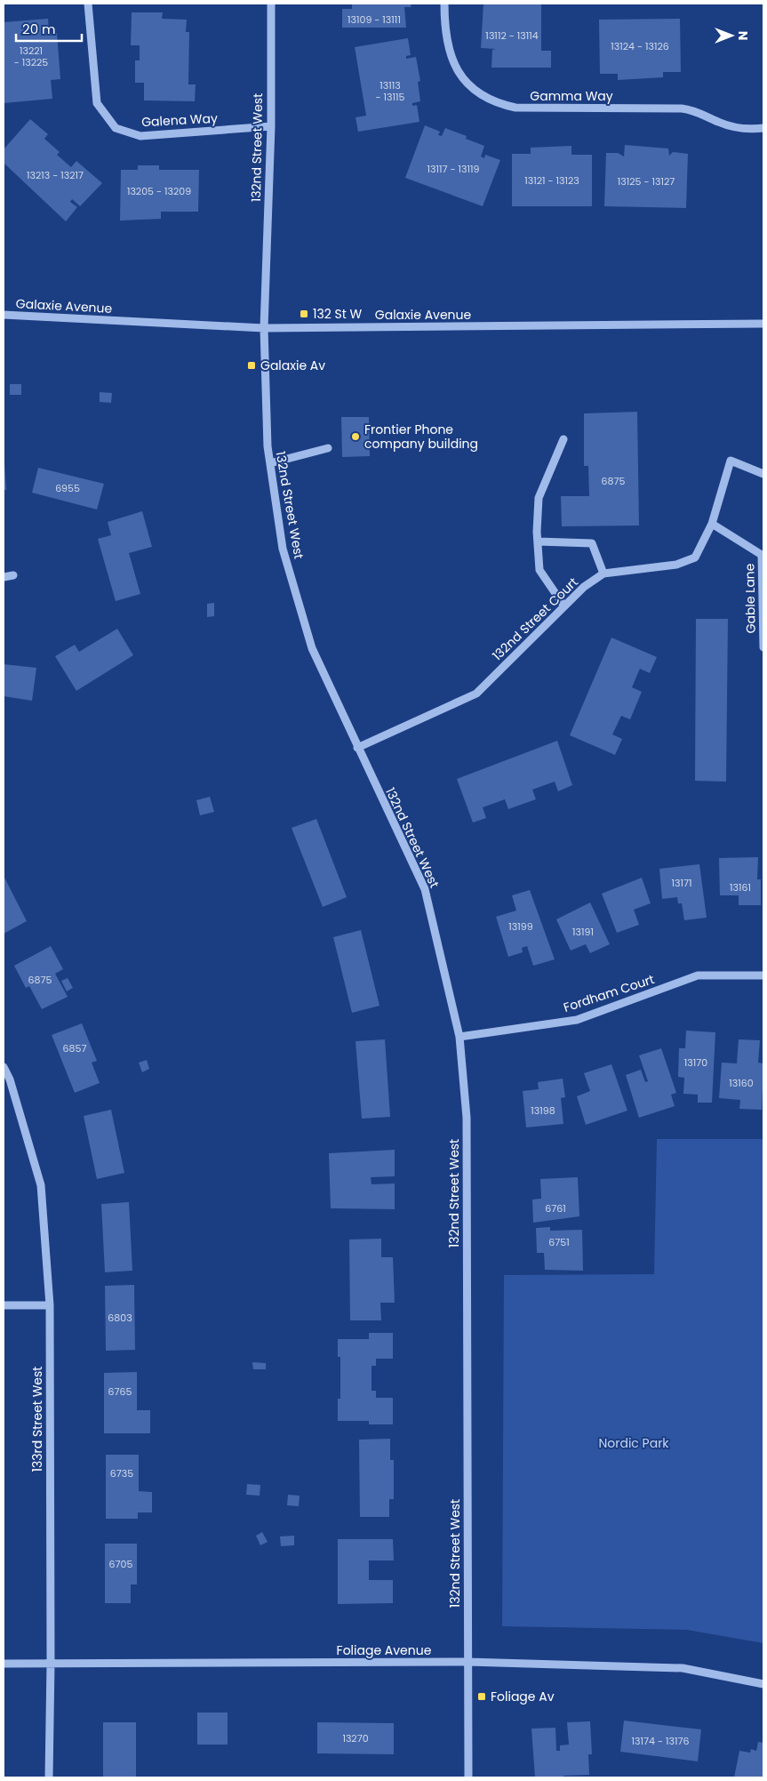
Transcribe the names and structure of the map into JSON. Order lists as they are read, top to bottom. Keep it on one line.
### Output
{"streets":{"street":["Gamma Way","Galena Way","132nd Street West","Galaxie Avenue","Gable Lane","132nd Street Court","Fordham Court","133rd Street West","Foliage Avenue"]},"crossings":[["Galena Way","132nd Street West"],["132nd Street West","Galaxie Avenue"],["132nd Street West","132nd Street Court"],["132nd Street West","Fordham Court"],["132nd Street West","Foliage Avenue"],["Gable Lane","132nd Street Court"],["133rd Street West","Foliage Avenue"]],"parks":["Nordic Park"],"places":{"transit":["132 St W","Galaxie Av","Foliage Av"],"other":["Frontier Phone company building"]},"house_numbers":["13109 - 13111","13112 - 13114","13124 - 13126","13221 - 13225","13113 - 13115","13117 - 13119","13213 - 13217","13121 - 13123","13125 - 13127","13205 - 13209","6875","6955","13171","13161","13199","13191","6875","6857","13170","13160","13198","6761","6751","6803","6765","6735","6705","13270","13174 - 13176"],"scale_bar":"20 m","north":"right"}
